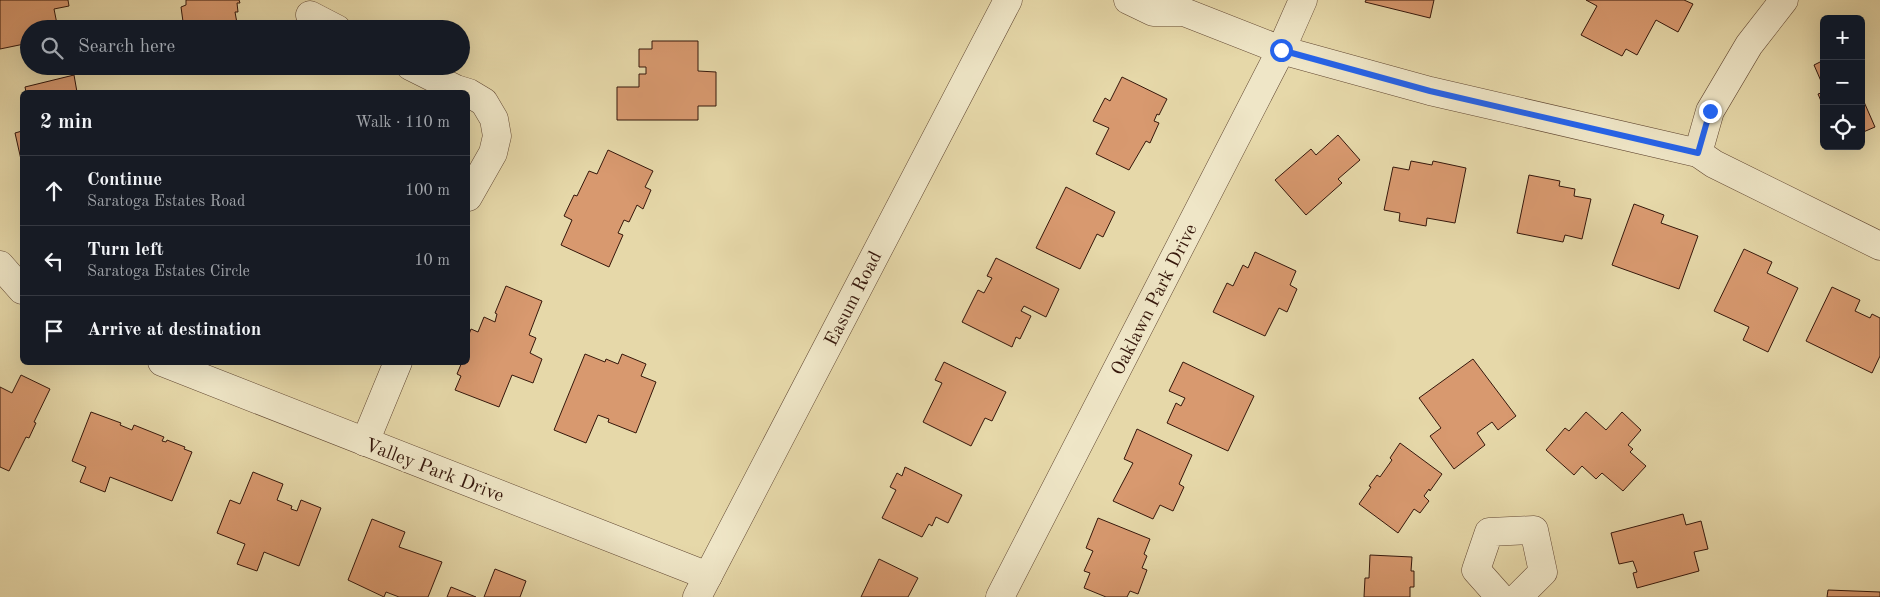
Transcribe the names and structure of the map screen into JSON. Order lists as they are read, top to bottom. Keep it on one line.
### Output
{"streets":{"street":["Easum Road","Oaklawn Park Drive","Valley Park Drive"]},"crossings":[["Easum Road","Valley Park Drive"]],"page":{"map_buttons":["+","−"],"search":"Search here","heading":["2 min","Walk · 110 m"],"list":[["Continue","Saratoga Estates Road","100 m"],["Turn left","Saratoga Estates Circle","10 m"],"Arrive at destination"]}}
